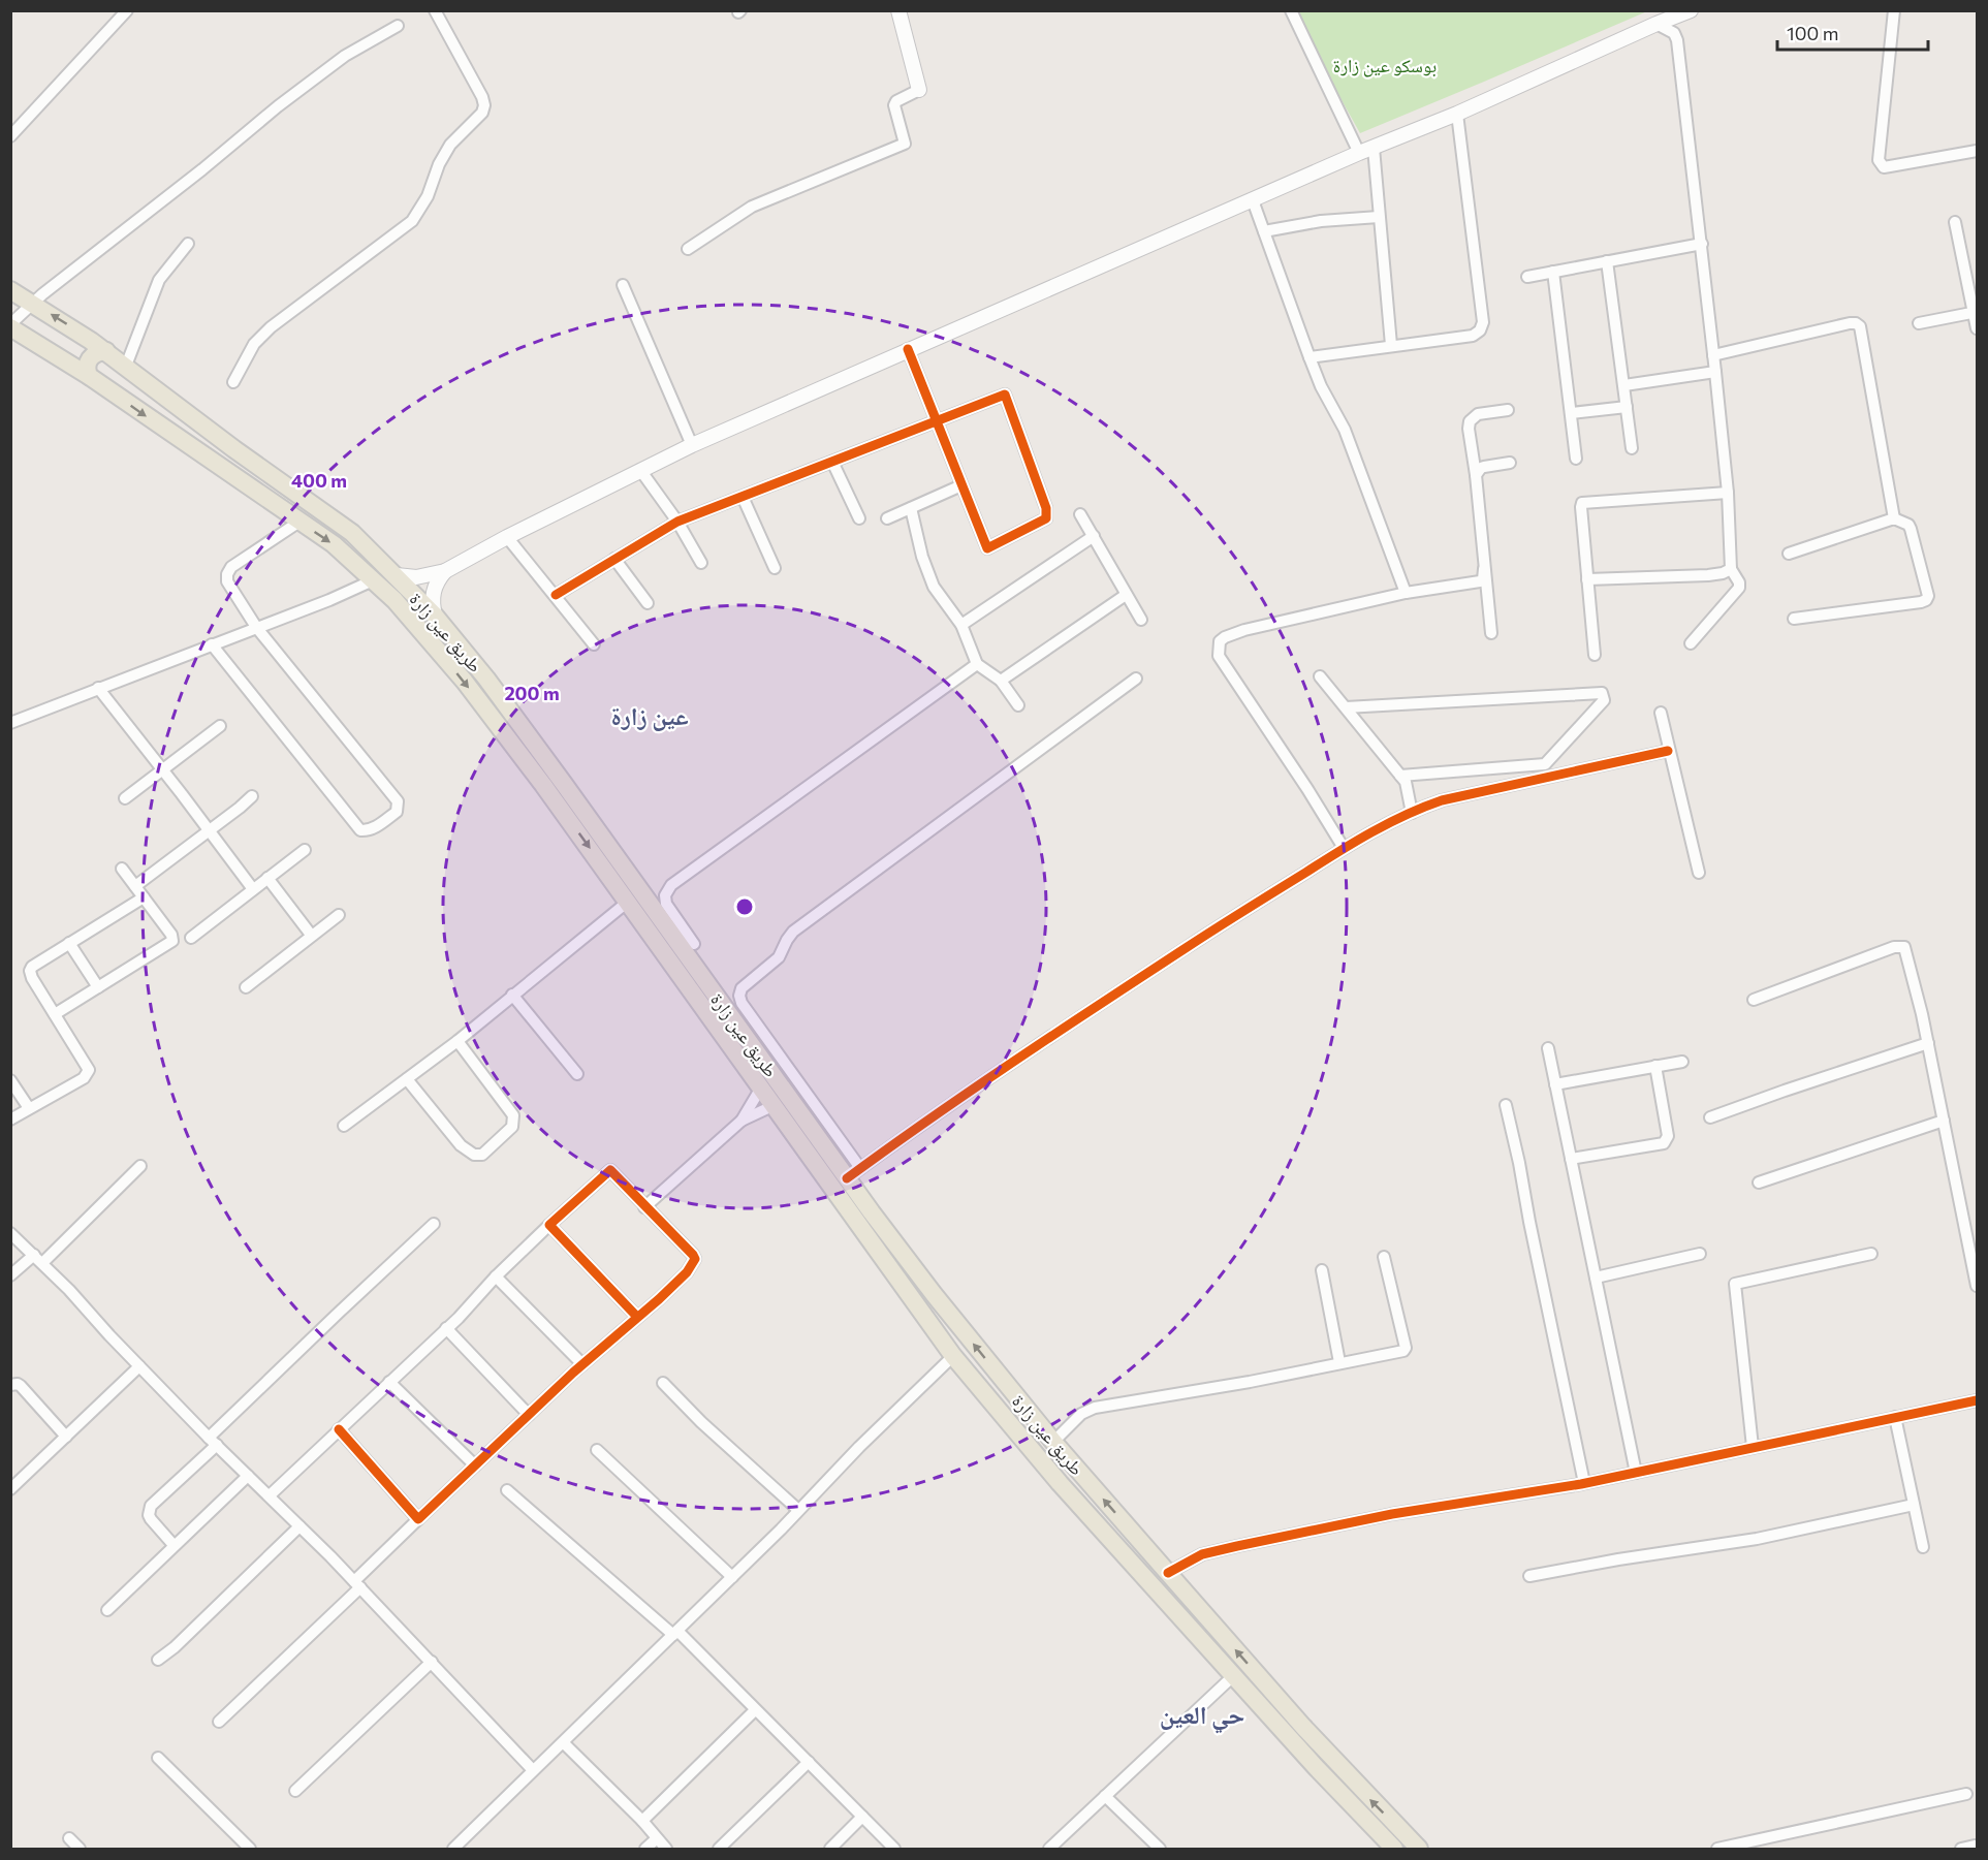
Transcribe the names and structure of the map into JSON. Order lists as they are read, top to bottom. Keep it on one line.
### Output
{"streets":{"main road":["طريق عين زارة"]},"districts":["عين زارة","حي العين"],"parks":["بوسكو عين زارة"],"scale_bar":"100 m","rings":["400 m","200 m"]}
